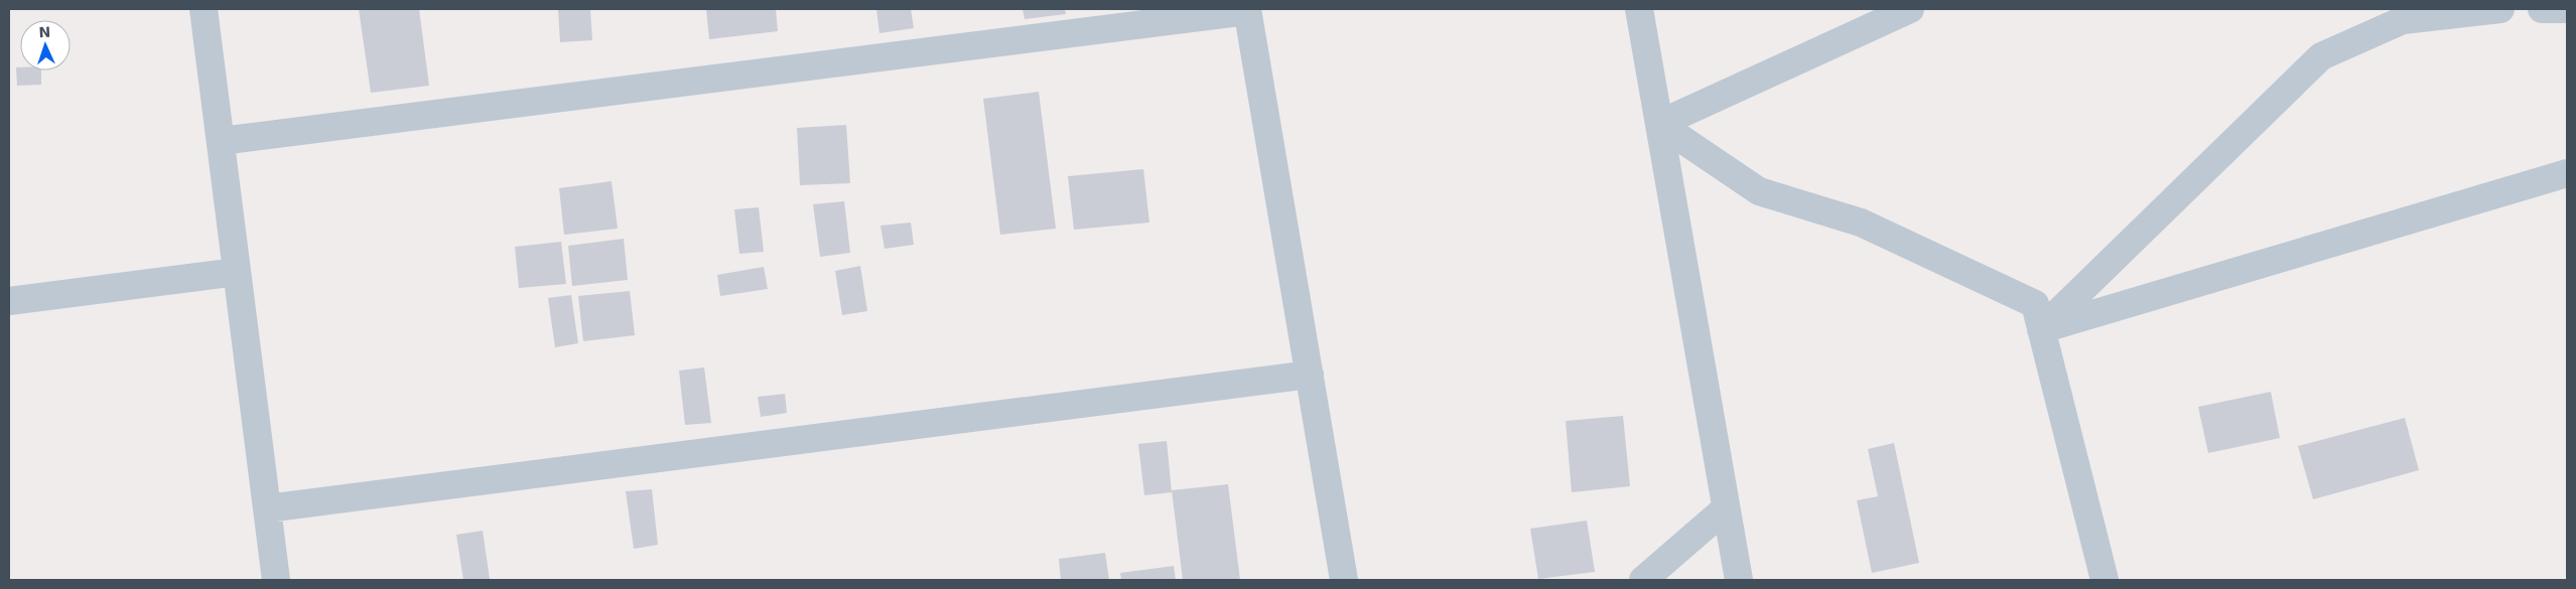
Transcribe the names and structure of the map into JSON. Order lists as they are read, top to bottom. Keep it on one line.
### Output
{"north":"top"}
